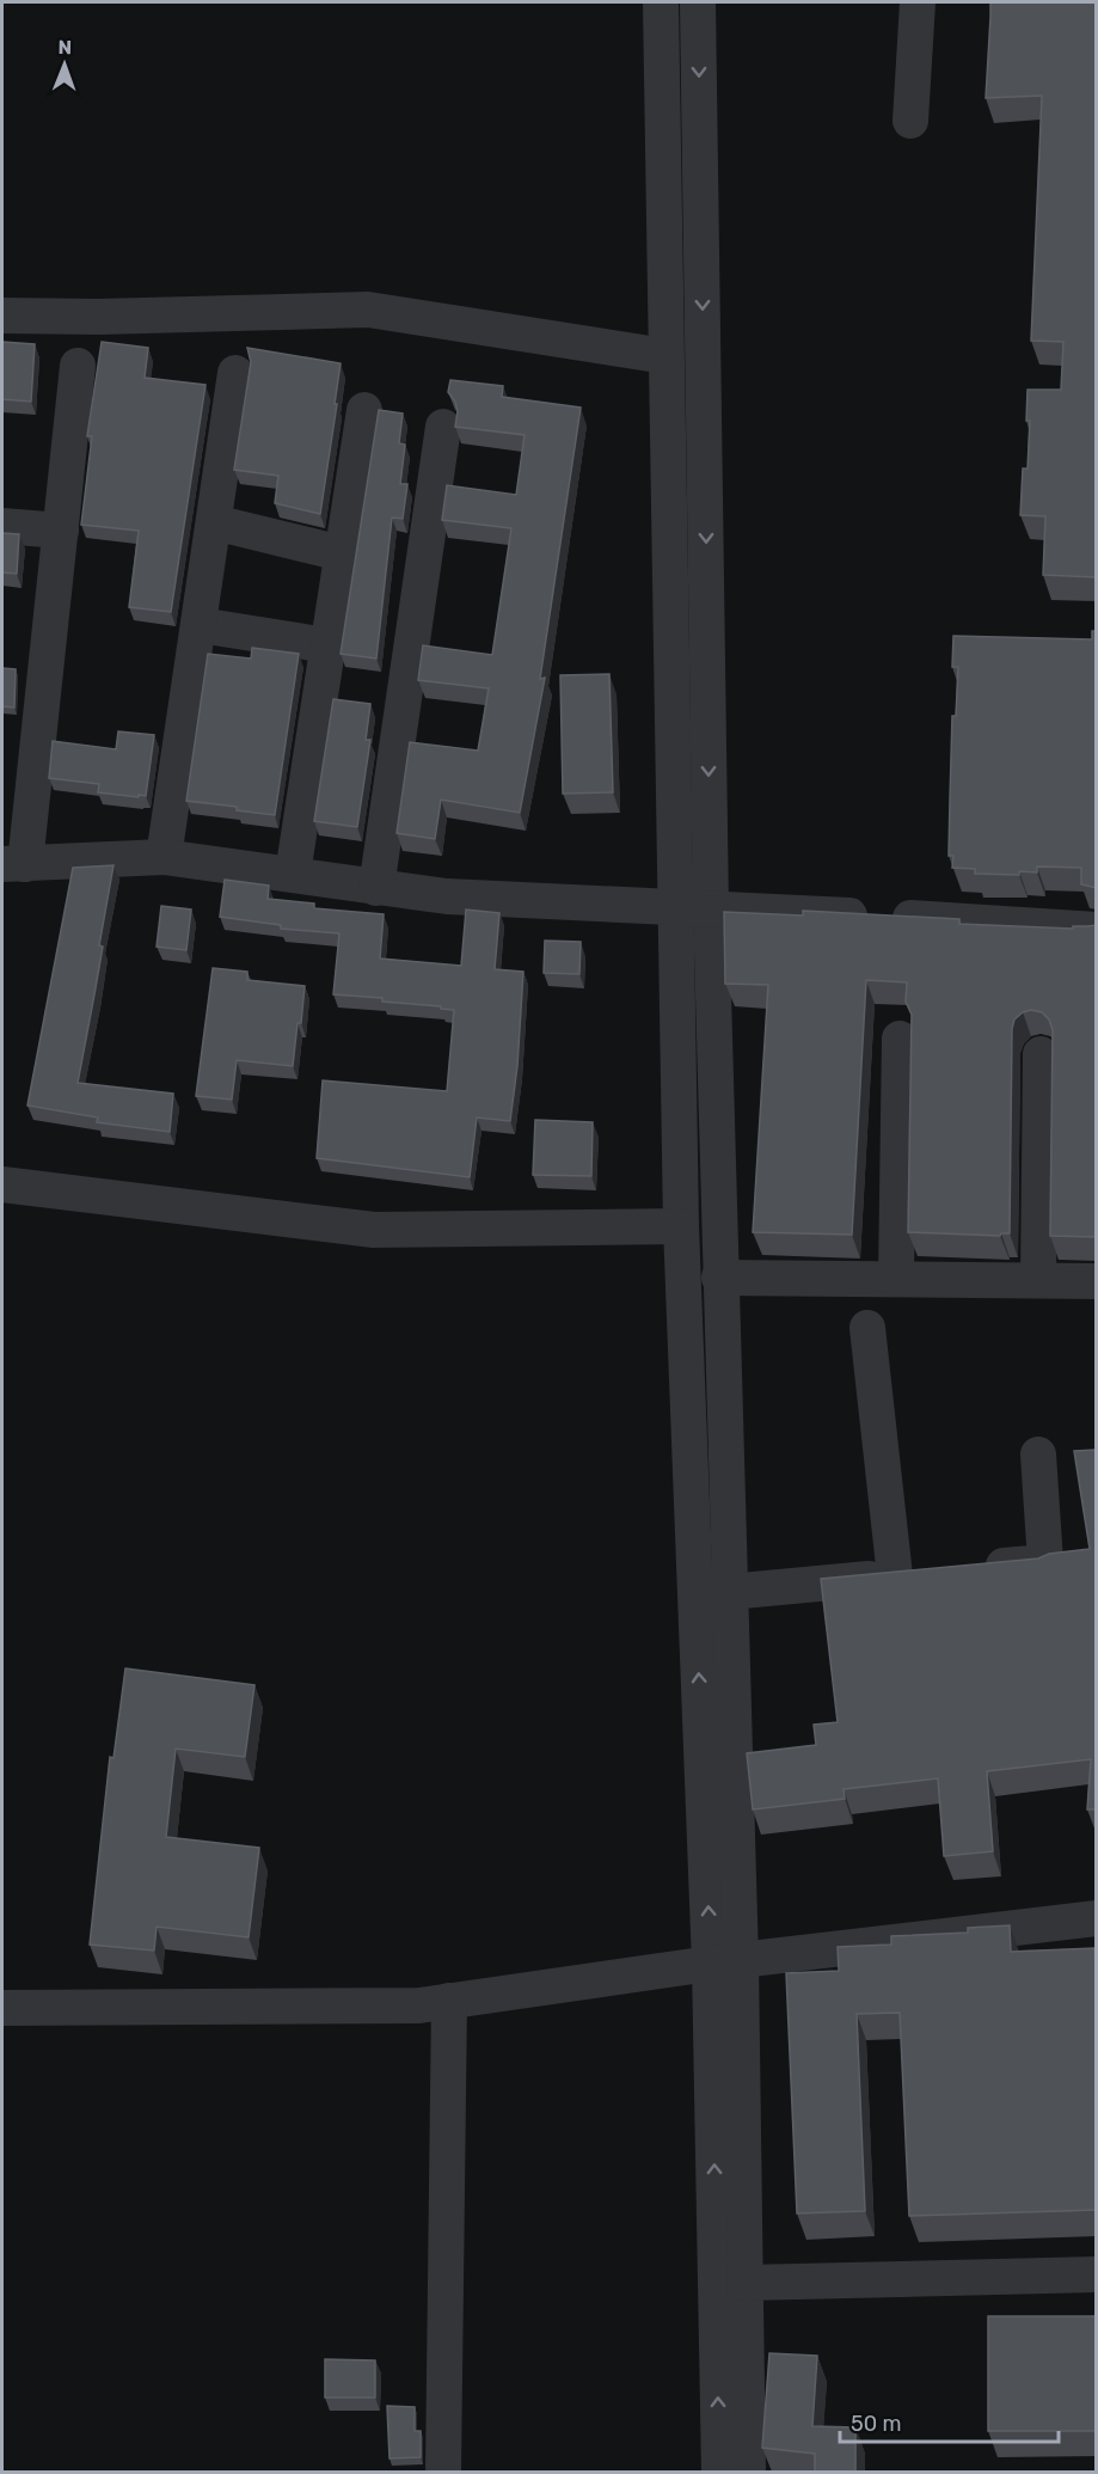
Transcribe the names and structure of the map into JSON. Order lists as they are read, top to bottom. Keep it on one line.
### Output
{"scale_bar":"50 m","north":"top"}
